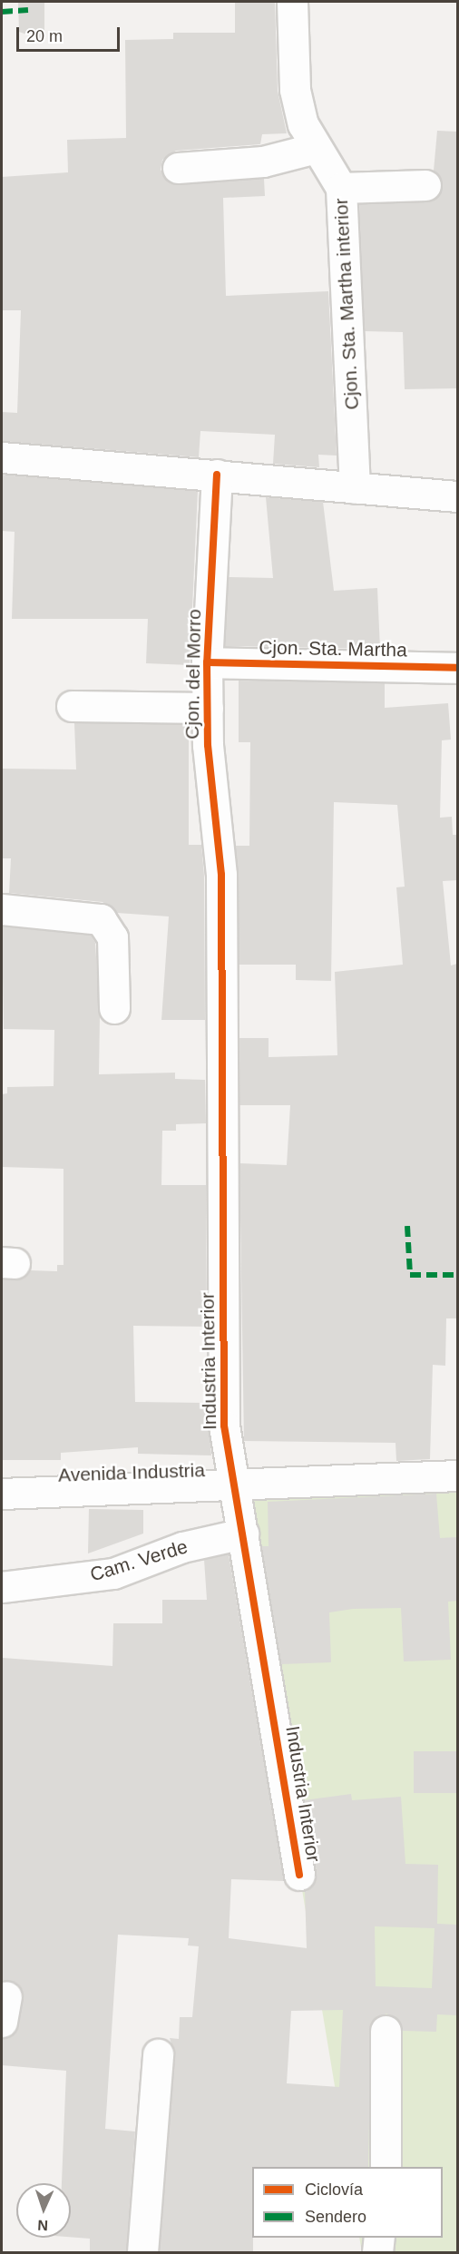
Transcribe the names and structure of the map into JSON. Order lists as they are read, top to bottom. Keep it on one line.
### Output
{"streets":{"street":["Cjon. Sta. Martha interior","Cjon. Sta. Martha","Cjon. del Morro","Industria Interior","Avenida Industria","Cam. Verde"]},"crossings":[["Cjon. Sta. Martha","Cjon. del Morro"],["Cjon. del Morro","Industria Interior"],["Industria Interior","Avenida Industria"],["Industria Interior","Cam. Verde"]],"legend":["Ciclovía","Sendero"],"scale_bar":"20 m","north":"bottom"}
